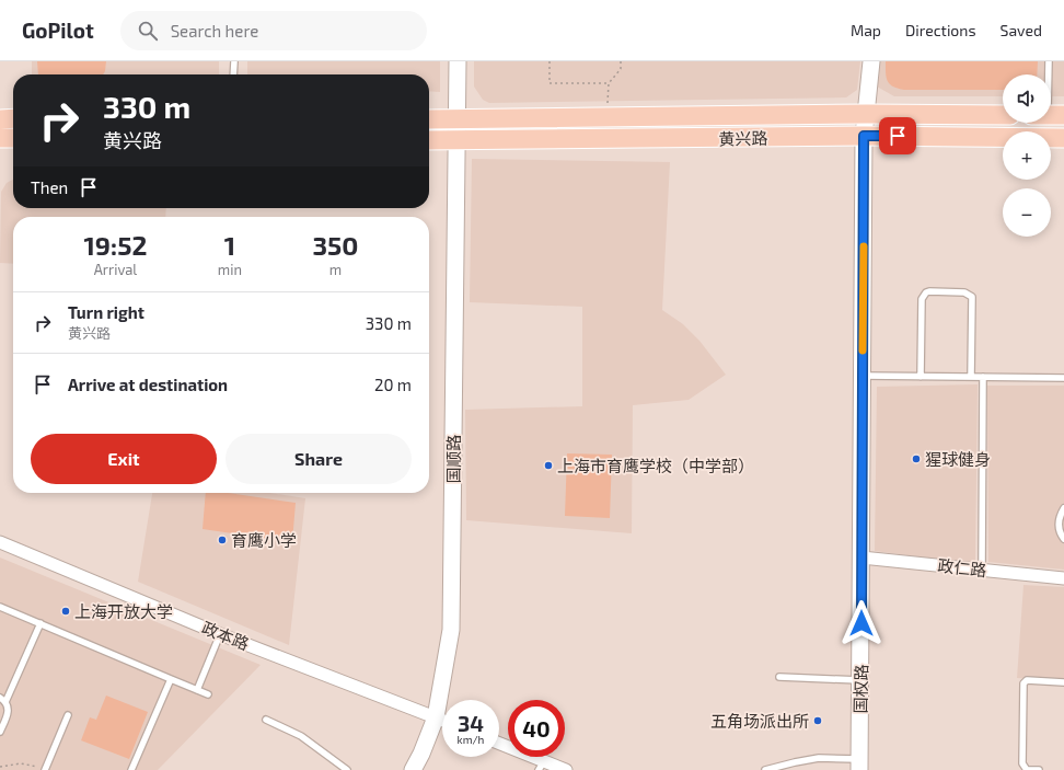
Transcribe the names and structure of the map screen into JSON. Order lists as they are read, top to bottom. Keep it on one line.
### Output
{"streets":{"main road":["黄兴路"],"street":["国顺路","政仁路","政本路","国权路"]},"crossings":[["黄兴路","国顺路"],["黄兴路","国权路"],["国顺路","政本路"],["政仁路","国权路"]],"places":["猩球健身","上海市育鹰学校（中学部）","育鹰小学","上海开放大学","五角场派出所"],"page":{"header":"GoPilot","search":"Search here","nav":["Map","Directions","Saved"],"map_buttons":["+","−"],"turn":["330 m","黄兴路"],"then":"Then","eta":["19:52","Arrival","1","min","350","m"],"list":[{"name":"Turn right","note":"黄兴路","value":"330 m"},{"name":"Arrive at destination","value":"20 m"}],"buttons":["Exit","Share"],"speed":"34 km/h","limit":"40"}}
